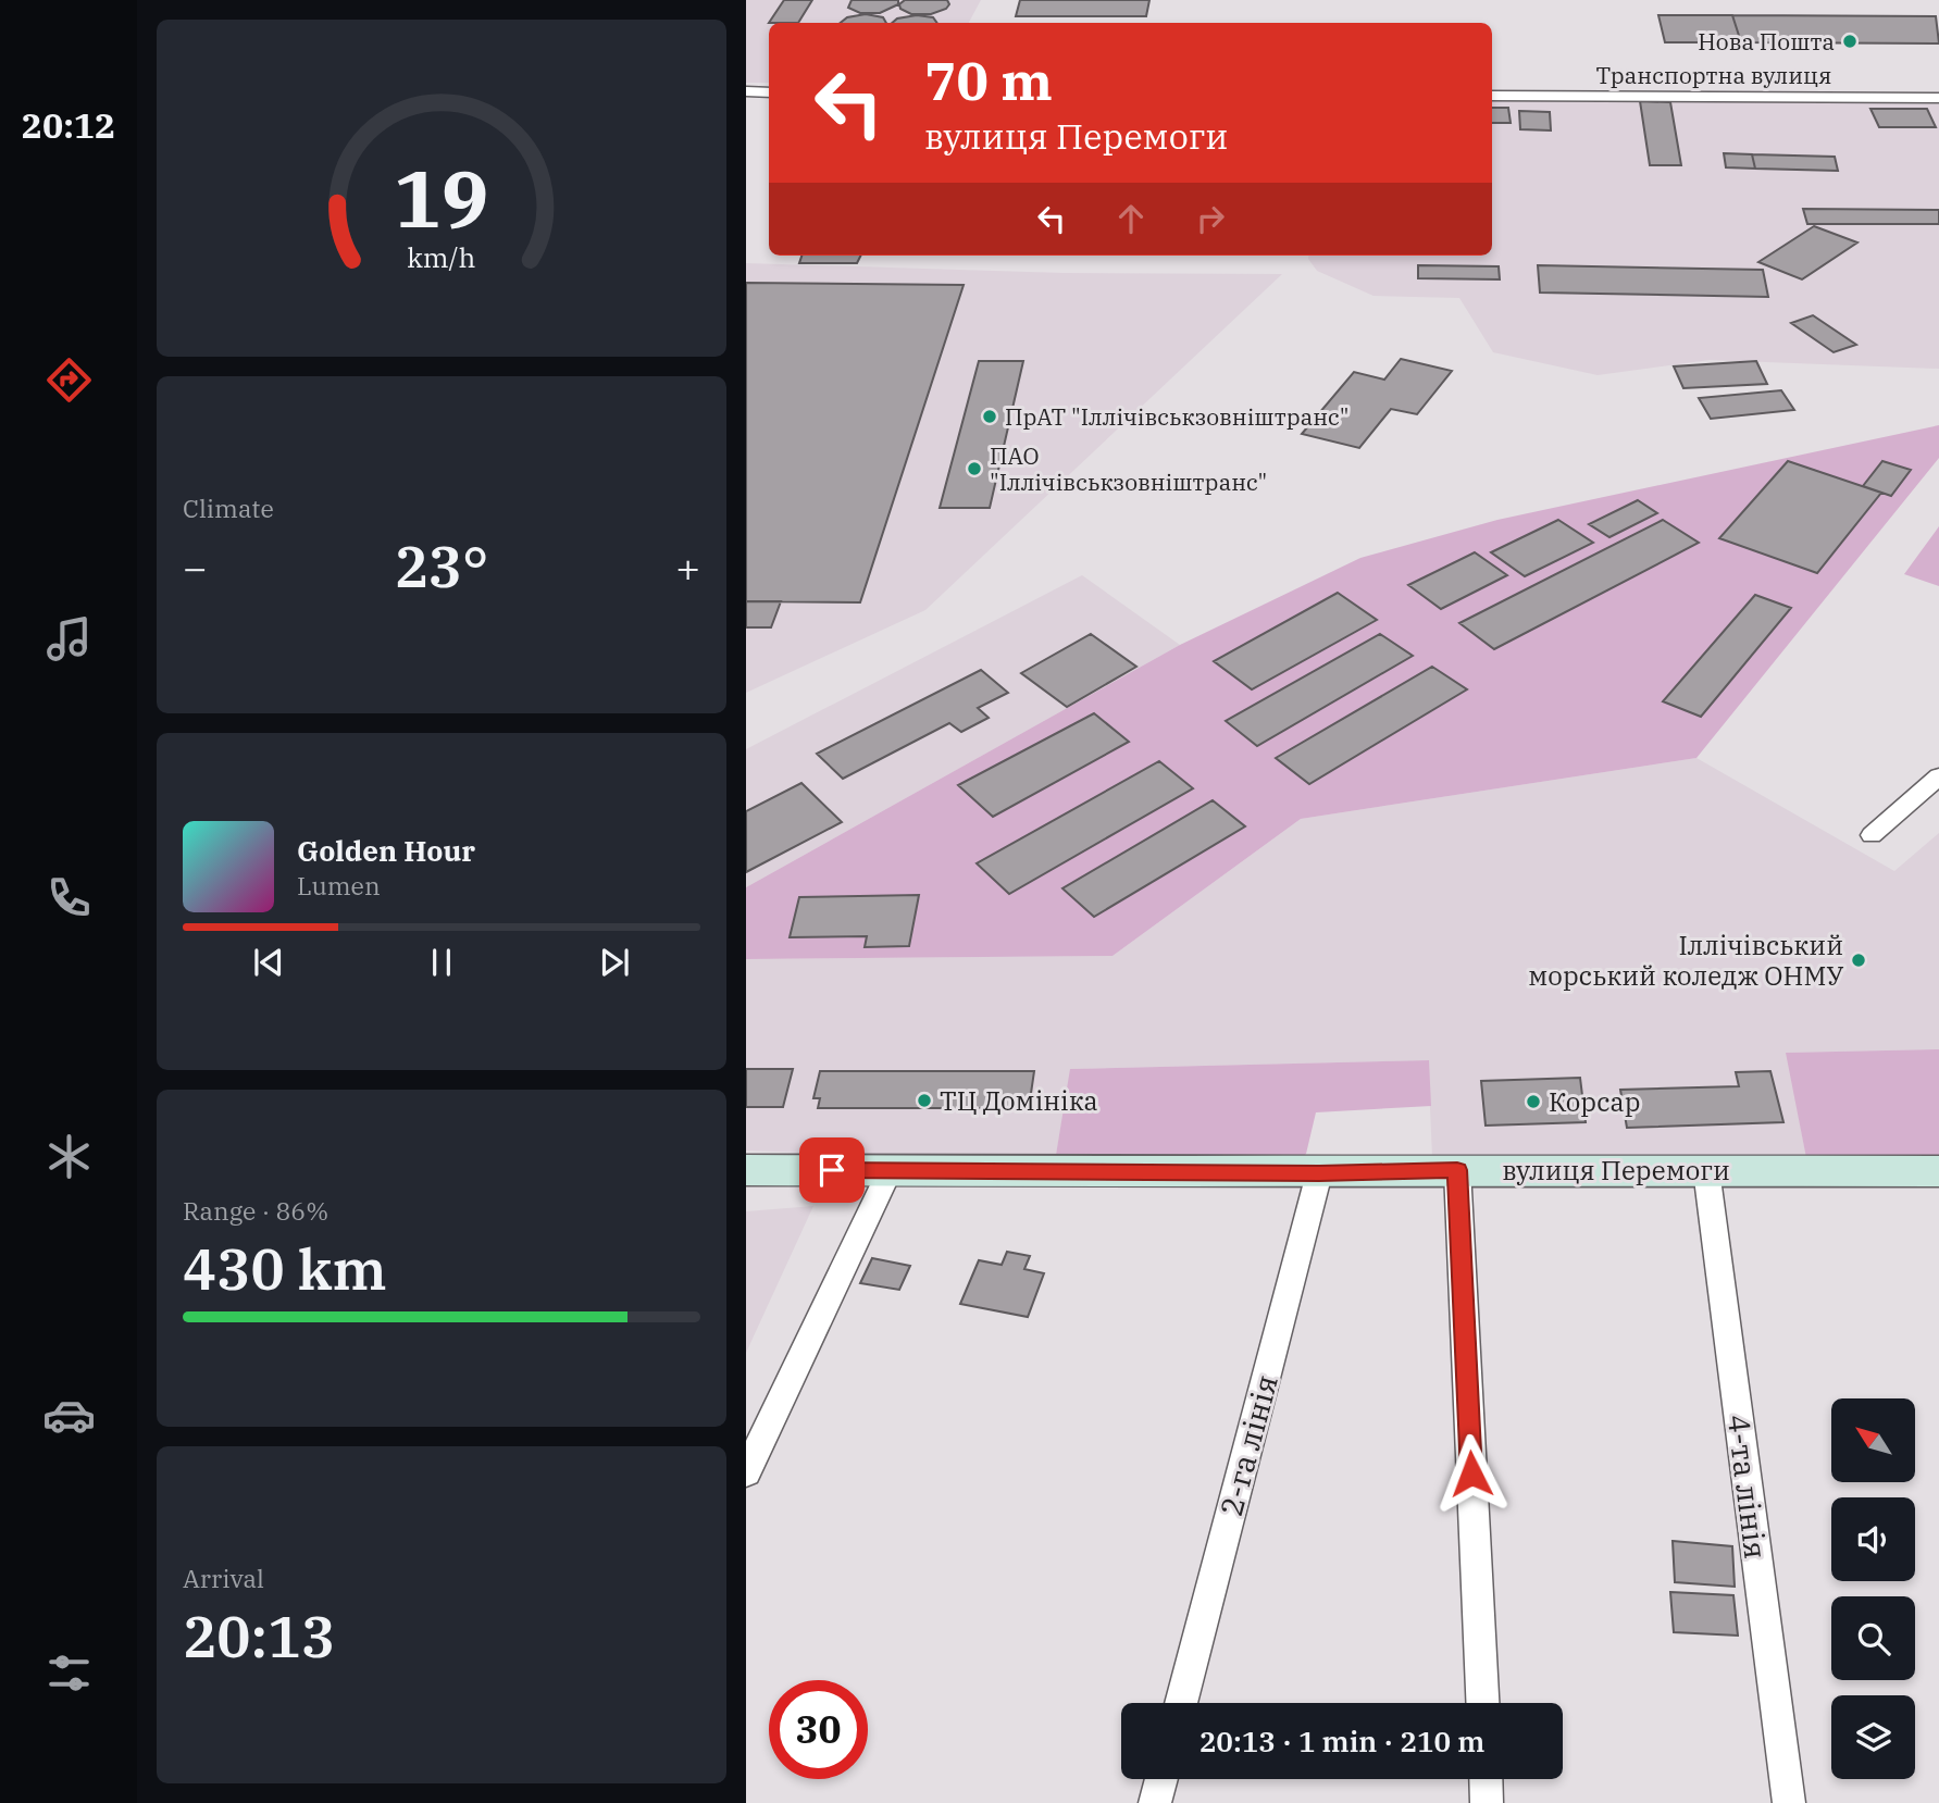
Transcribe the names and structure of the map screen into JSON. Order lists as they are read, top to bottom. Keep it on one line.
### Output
{"streets":{"main road":["вулиця Перемоги"],"street":["Транспортна вулиця","2-га лінія","4-та лінія"]},"crossings":[["вулиця Перемоги","2-га лінія"],["вулиця Перемоги","4-та лінія"]],"places":["Нова Пошта","ПрАТ \"Іллічівськзовніштранс\"","ПАО \"Іллічівськзовніштранс\"","Іллічівський морський коледж ОНМУ","ТЦ Домініка","Корсар"],"north":"top left","page":{"tabs":"20:12","turn":["70 m","вулиця Перемоги"],"tile":["Climate",["Range · 86%","430 km"],["Arrival","20:13"]],"heat":["−","23°","+"],"song":["Golden Hour","Lumen"],"limit":"30","trip":"20:13 · 1 min · 210 m","gauge":["19","km/h"]}}
